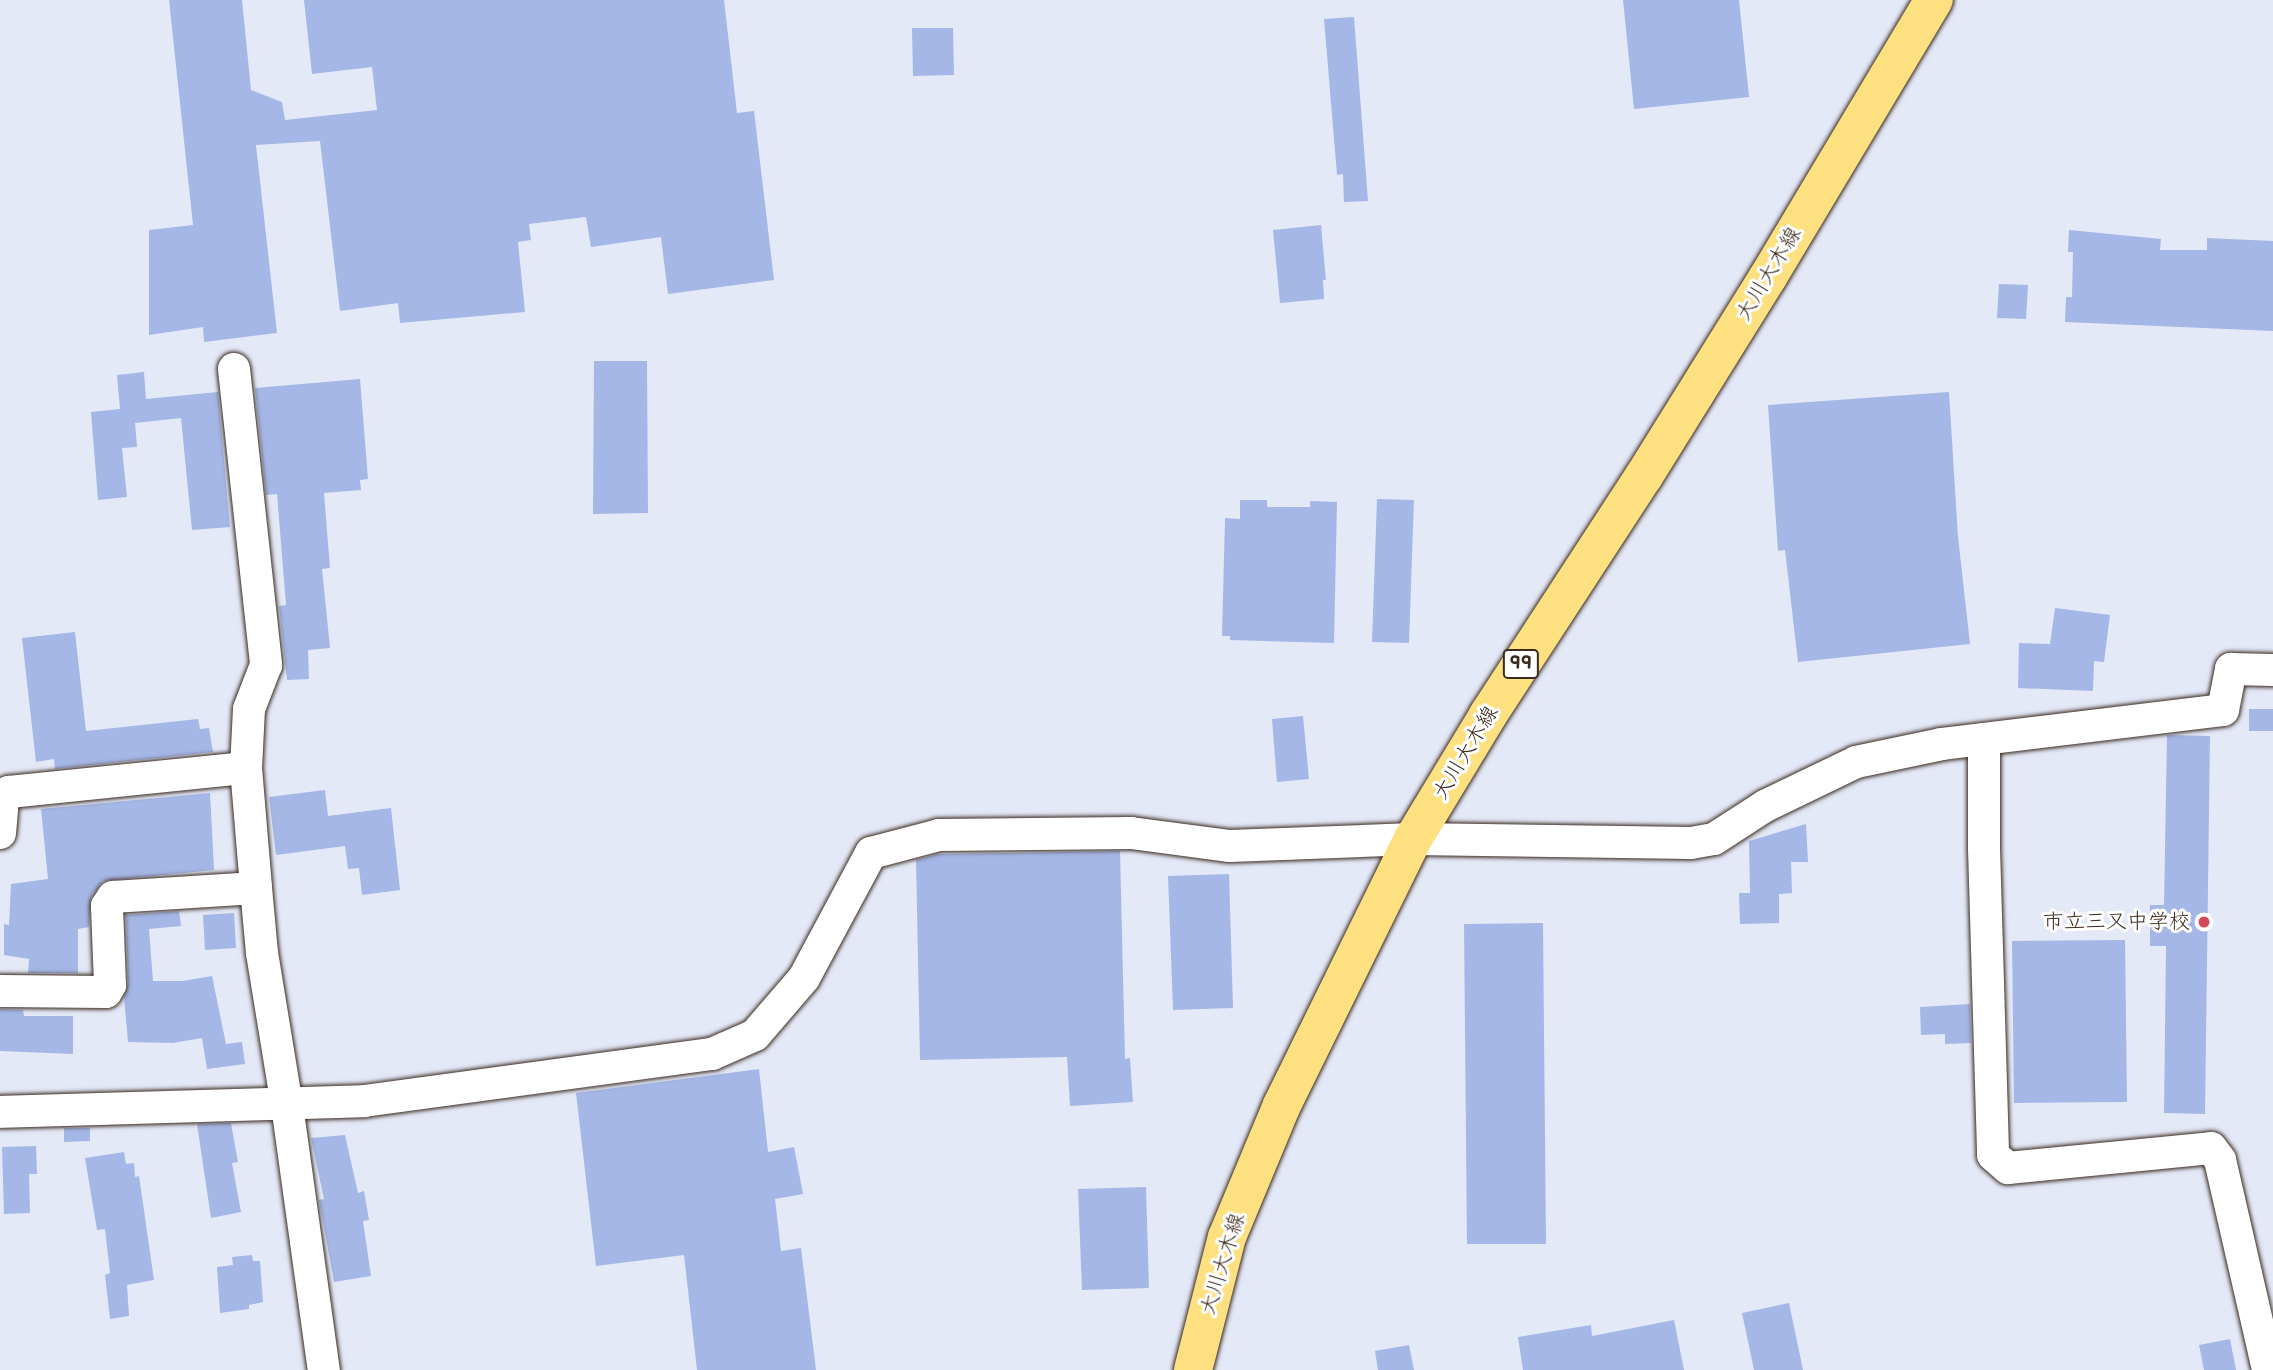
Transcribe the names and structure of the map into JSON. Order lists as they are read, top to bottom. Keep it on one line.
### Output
{"streets":{"main road":["大川大木線","99"]},"places":["市立三又中学校"]}
